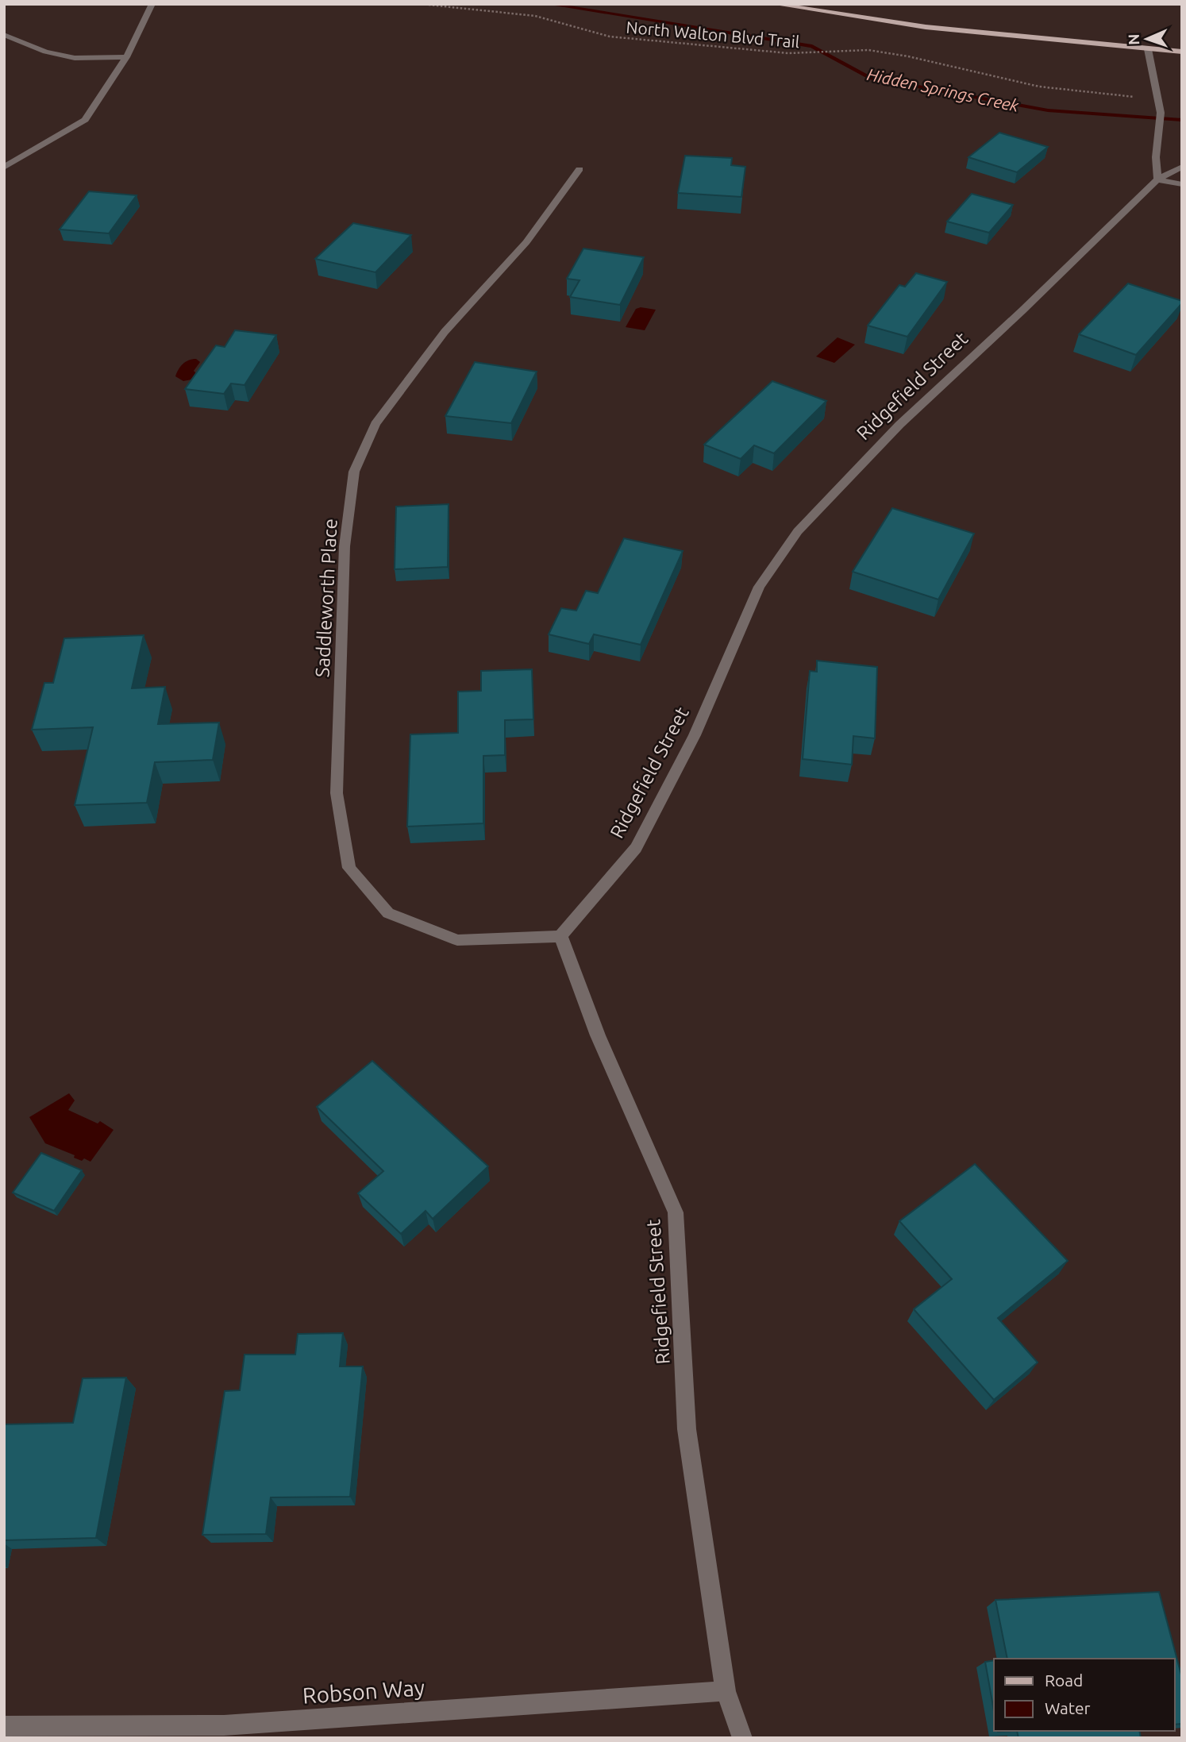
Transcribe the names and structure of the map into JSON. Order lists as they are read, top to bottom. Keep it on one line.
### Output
{"streets":{"street":["Ridgefield Street","Saddleworth Place","Robson Way"],"path":["North Walton Blvd Trail"]},"crossings":[["Ridgefield Street","Saddleworth Place"],["Ridgefield Street","Robson Way"]],"water":["Hidden Springs Creek"],"legend":["Road","Water"],"north":"left"}
